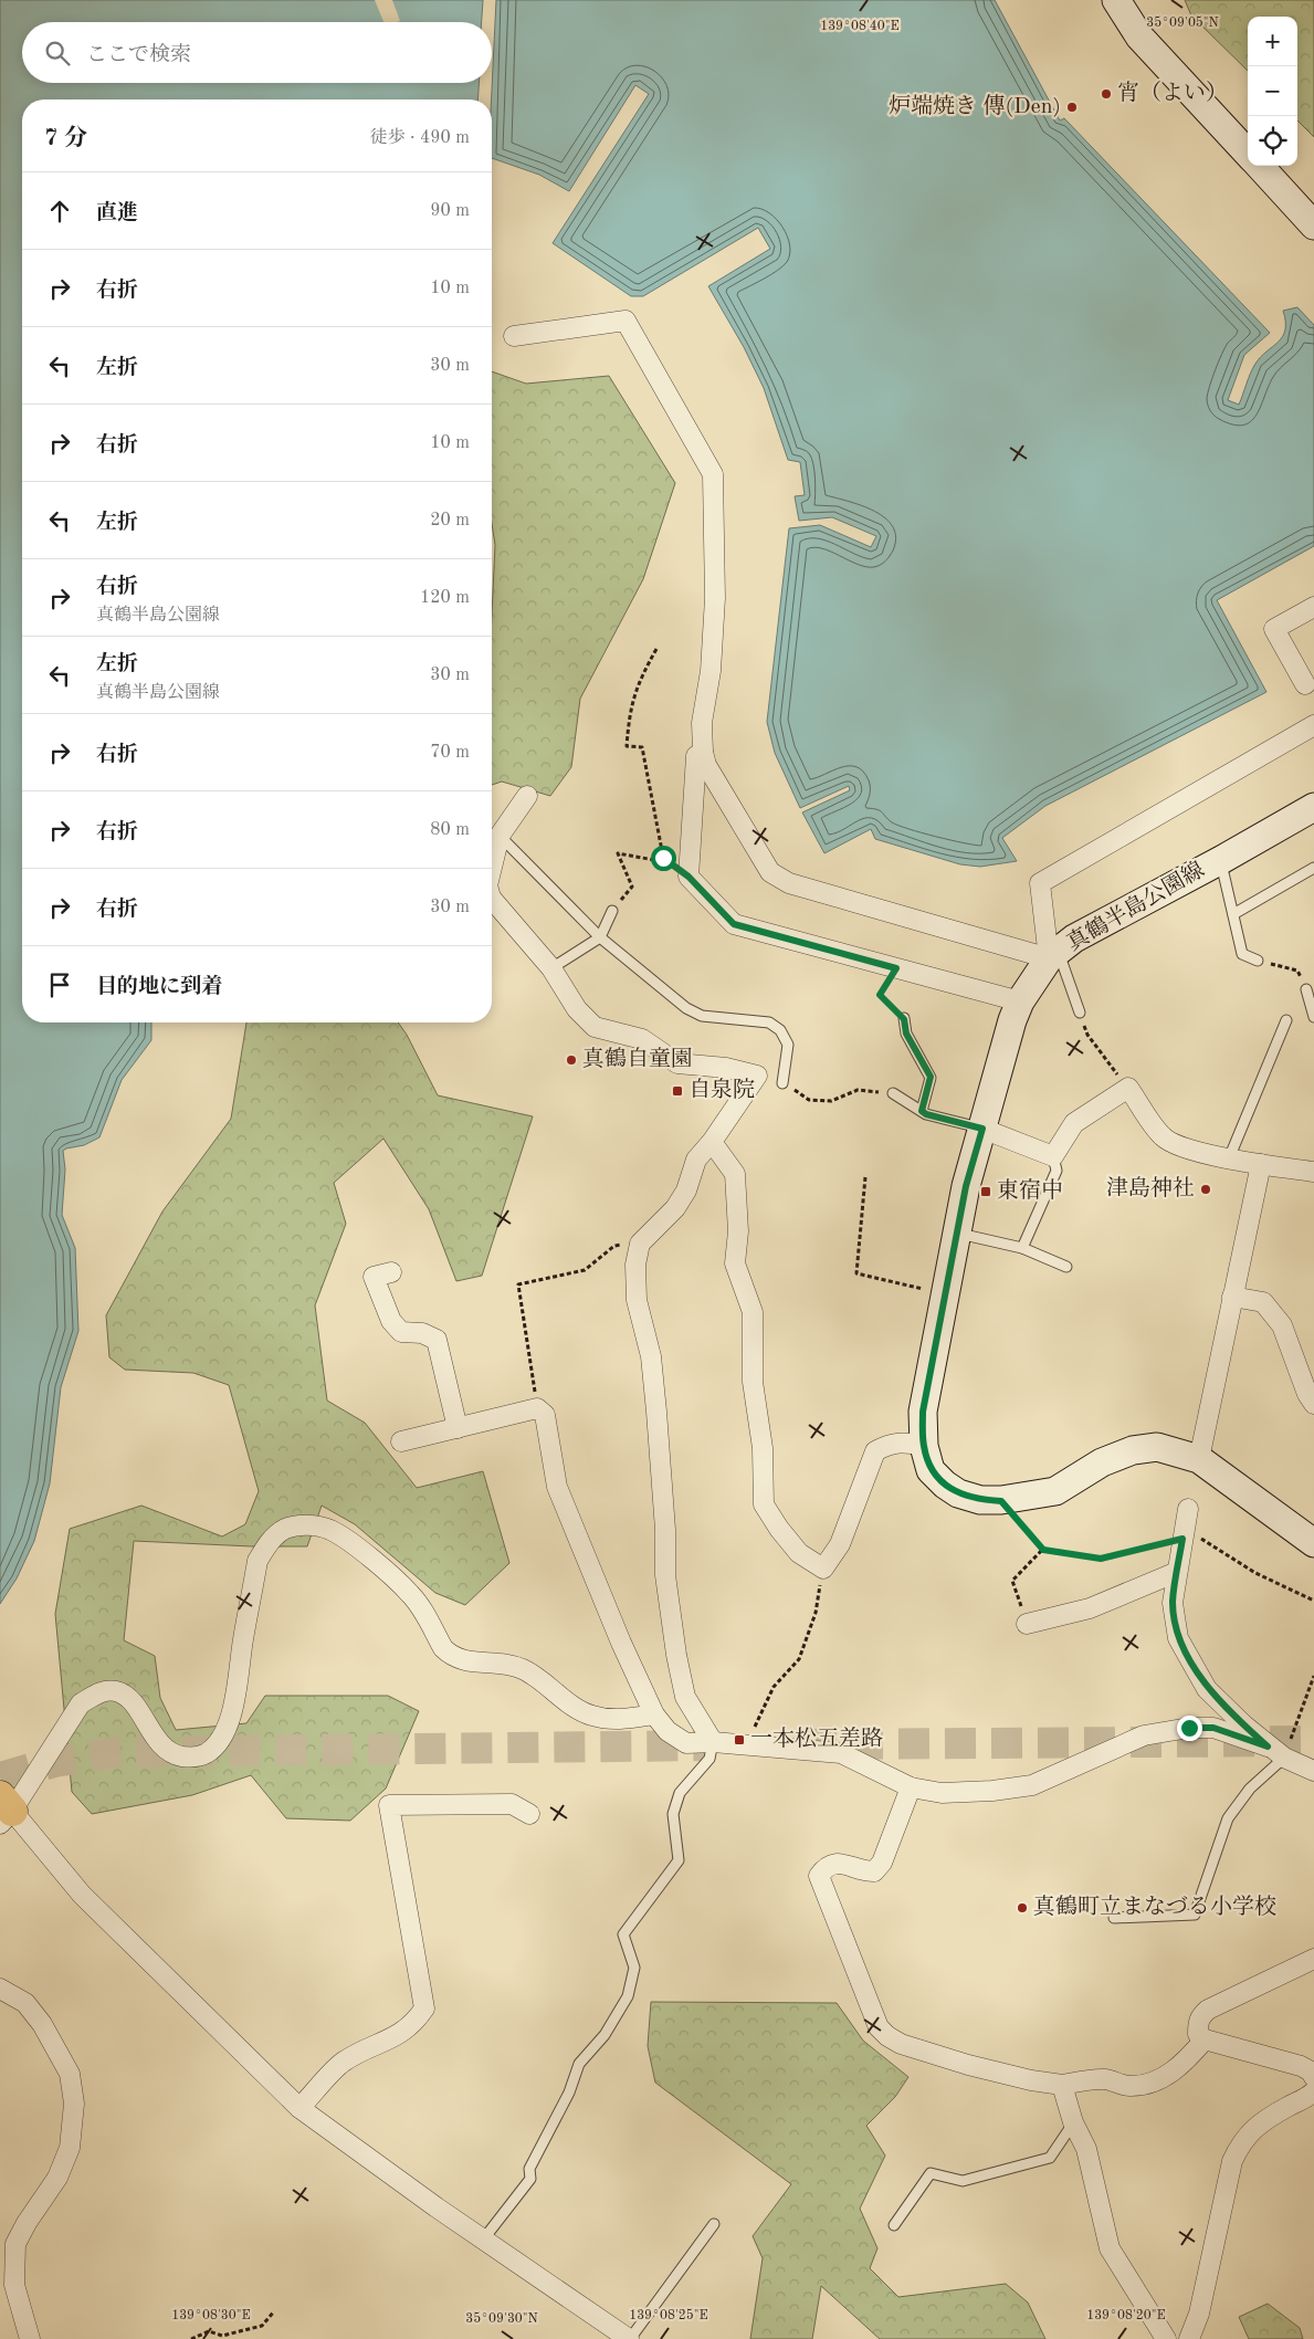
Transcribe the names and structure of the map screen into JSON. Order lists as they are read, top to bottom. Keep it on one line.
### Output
{"streets":{"main road":["真鶴半島公園線"]},"places":{"other":["宵（よい）","炉端焼き 傳(Den)","真鶴自童園","津島神社","真鶴町立まなづる小学校"],"transit":["自泉院","東宿中","一本松五差路"]},"page":{"map_buttons":["+","−"],"search":"ここで検索","heading":["7 分","徒歩 · 490 m"],"list":[["直進","90 m"],["右折","10 m"],["左折","30 m"],["右折","10 m"],["左折","20 m"],["右折","真鶴半島公園線","120 m"],["左折","真鶴半島公園線","30 m"],["右折","70 m"],["右折","80 m"],["右折","30 m"],"目的地に到着"]},"coordinates":["35°09'05\"N","139°08'40\"E","139°08'30\"E","139°08'25\"E","139°08'20\"E","35°09'30\"N"]}
